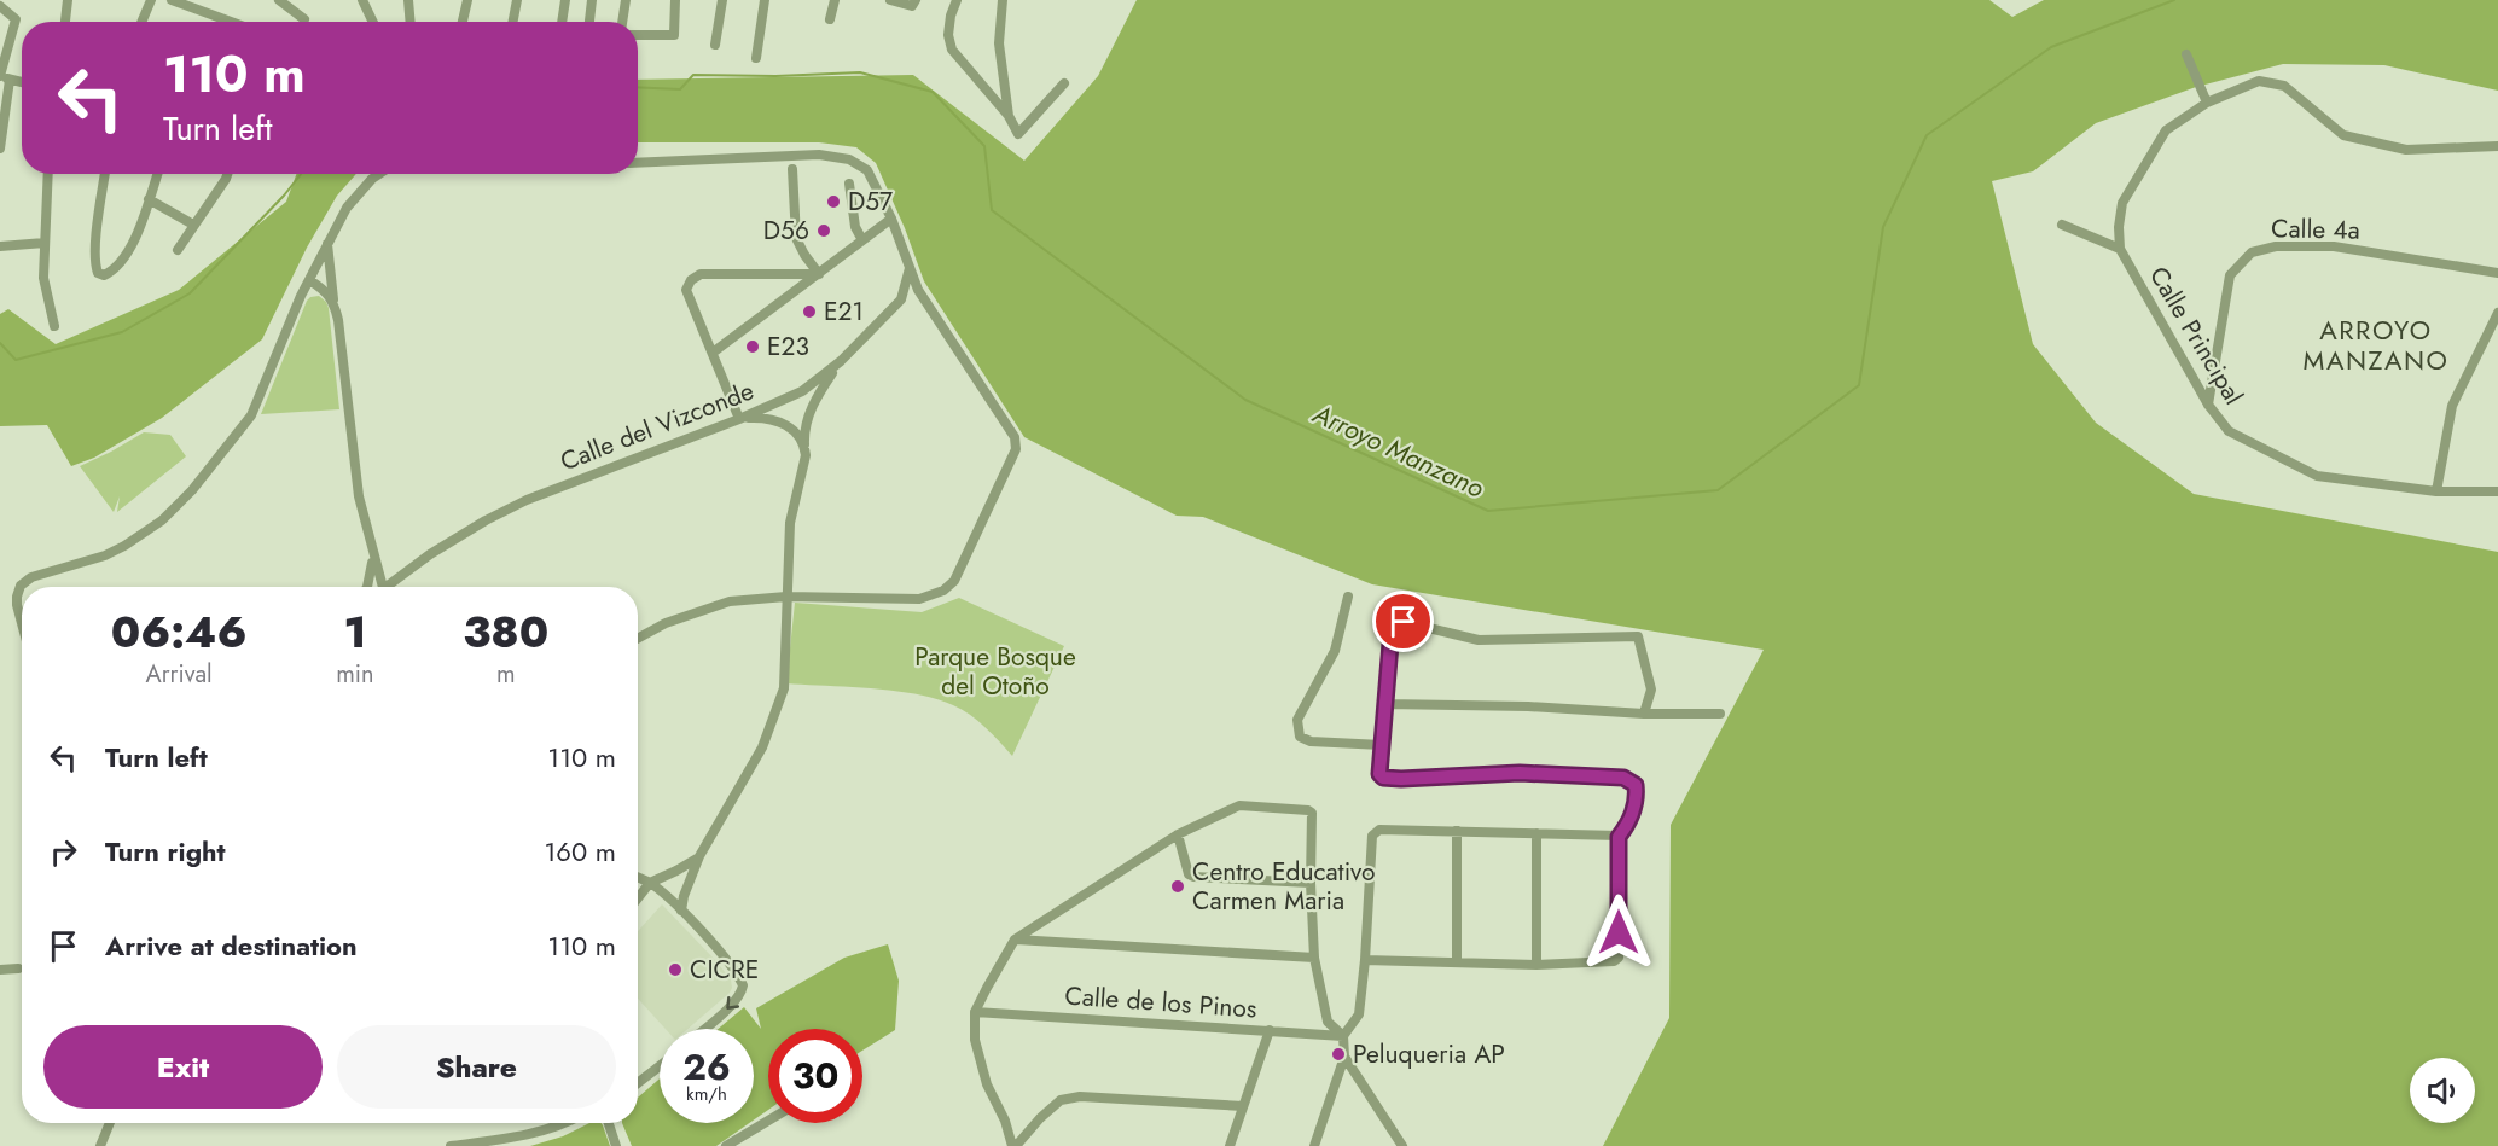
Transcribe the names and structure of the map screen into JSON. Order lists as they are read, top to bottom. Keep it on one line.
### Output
{"streets":{"street":["Calle 4a","Calle Principal","Calle del Vizconde","Calle de los Pinos"]},"crossings":[["Calle 4a","Calle Principal"]],"districts":["ARROYO MANZANO"],"water":["Arroyo Manzano"],"parks":["Parque Bosque del Otoño"],"places":["D57","D56","E21","E23","Centro Educativo Carmen Maria","CICRE","Peluqueria AP"],"page":{"turn":["110 m","Turn left"],"eta":["06:46","Arrival","1","min","380","m"],"list":[{"name":"Turn left","value":"110 m"},{"name":"Turn right","value":"160 m"},{"name":"Arrive at destination","value":"110 m"}],"buttons":["Exit","Share"],"speed":"26 km/h","limit":"30"}}
